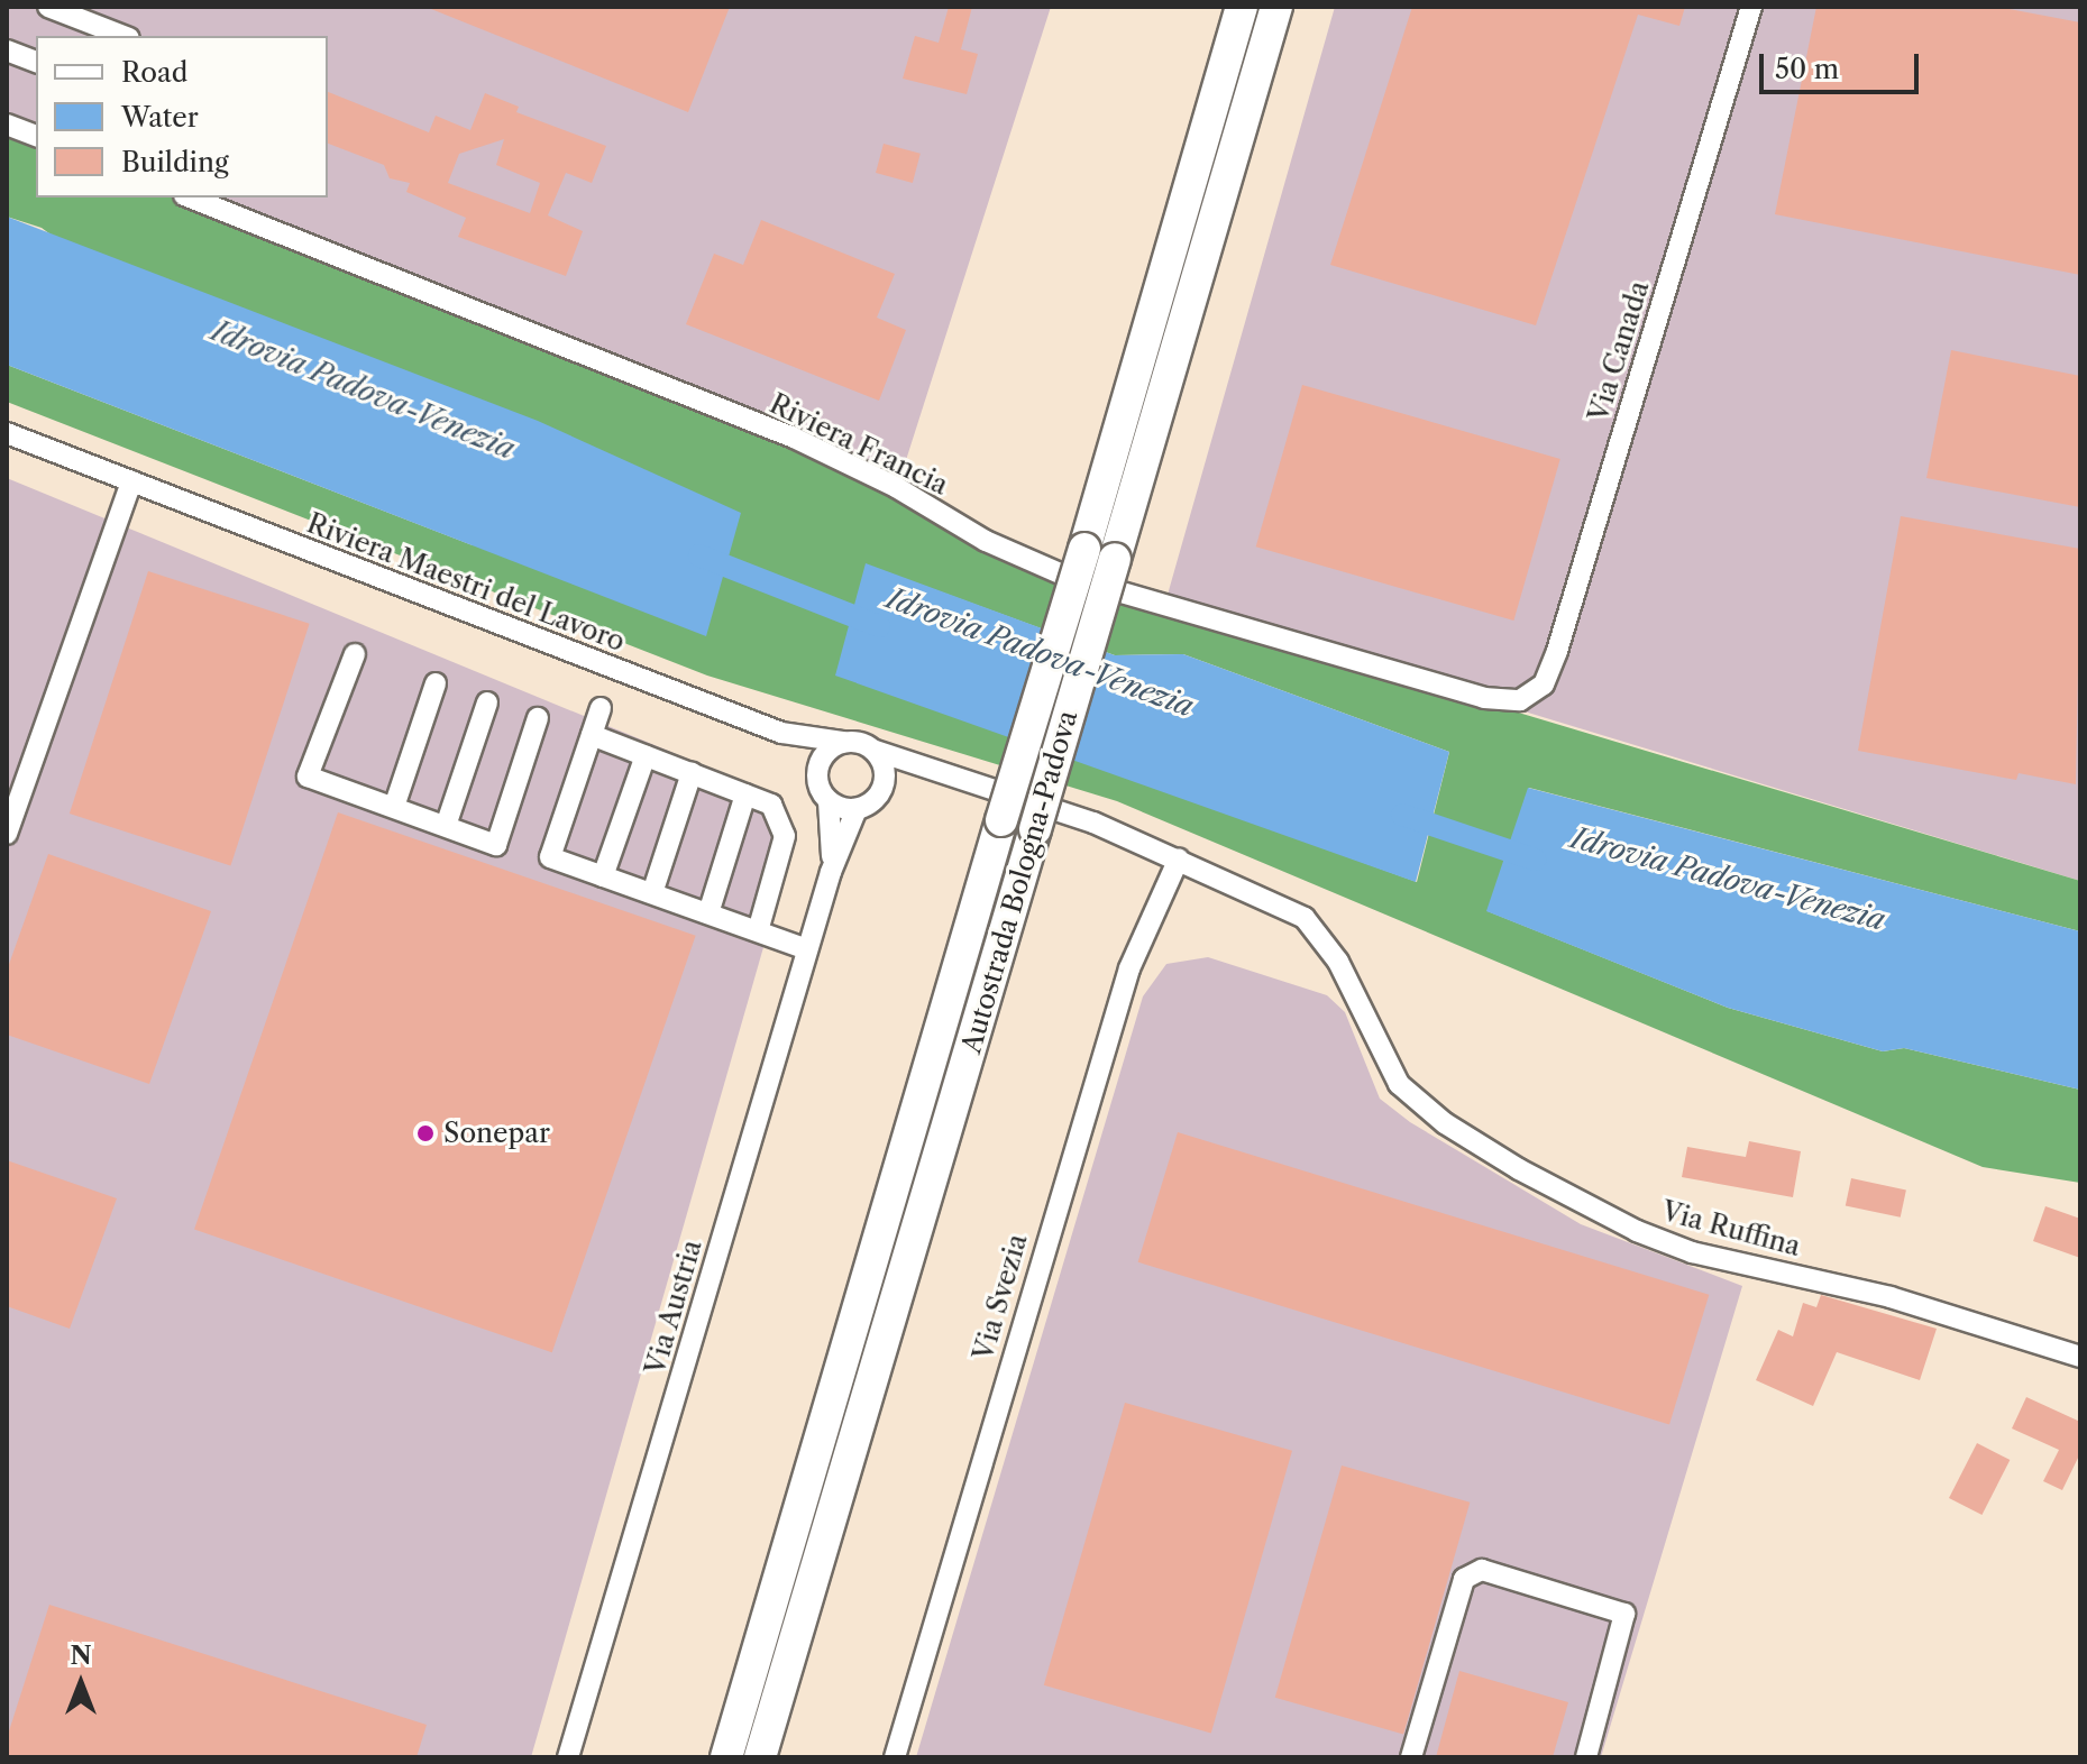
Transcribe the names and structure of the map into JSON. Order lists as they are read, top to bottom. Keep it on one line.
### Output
{"streets":{"highway":["Autostrada Bologna-Padova"],"street":["Via Canada","Riviera Francia","Riviera Maestri del Lavoro","Via Ruffina","Via Svezia","Via Austria"]},"crossings":[["Via Canada","Riviera Francia"],["Riviera Maestri del Lavoro","Via Ruffina"],["Riviera Maestri del Lavoro","Via Svezia"],["Riviera Maestri del Lavoro","Via Austria"]],"water":["Idrovia Padova-Venezia"],"places":["Sonepar"],"legend":["Road","Water","Building"],"scale_bar":"50 m","north":"top"}
